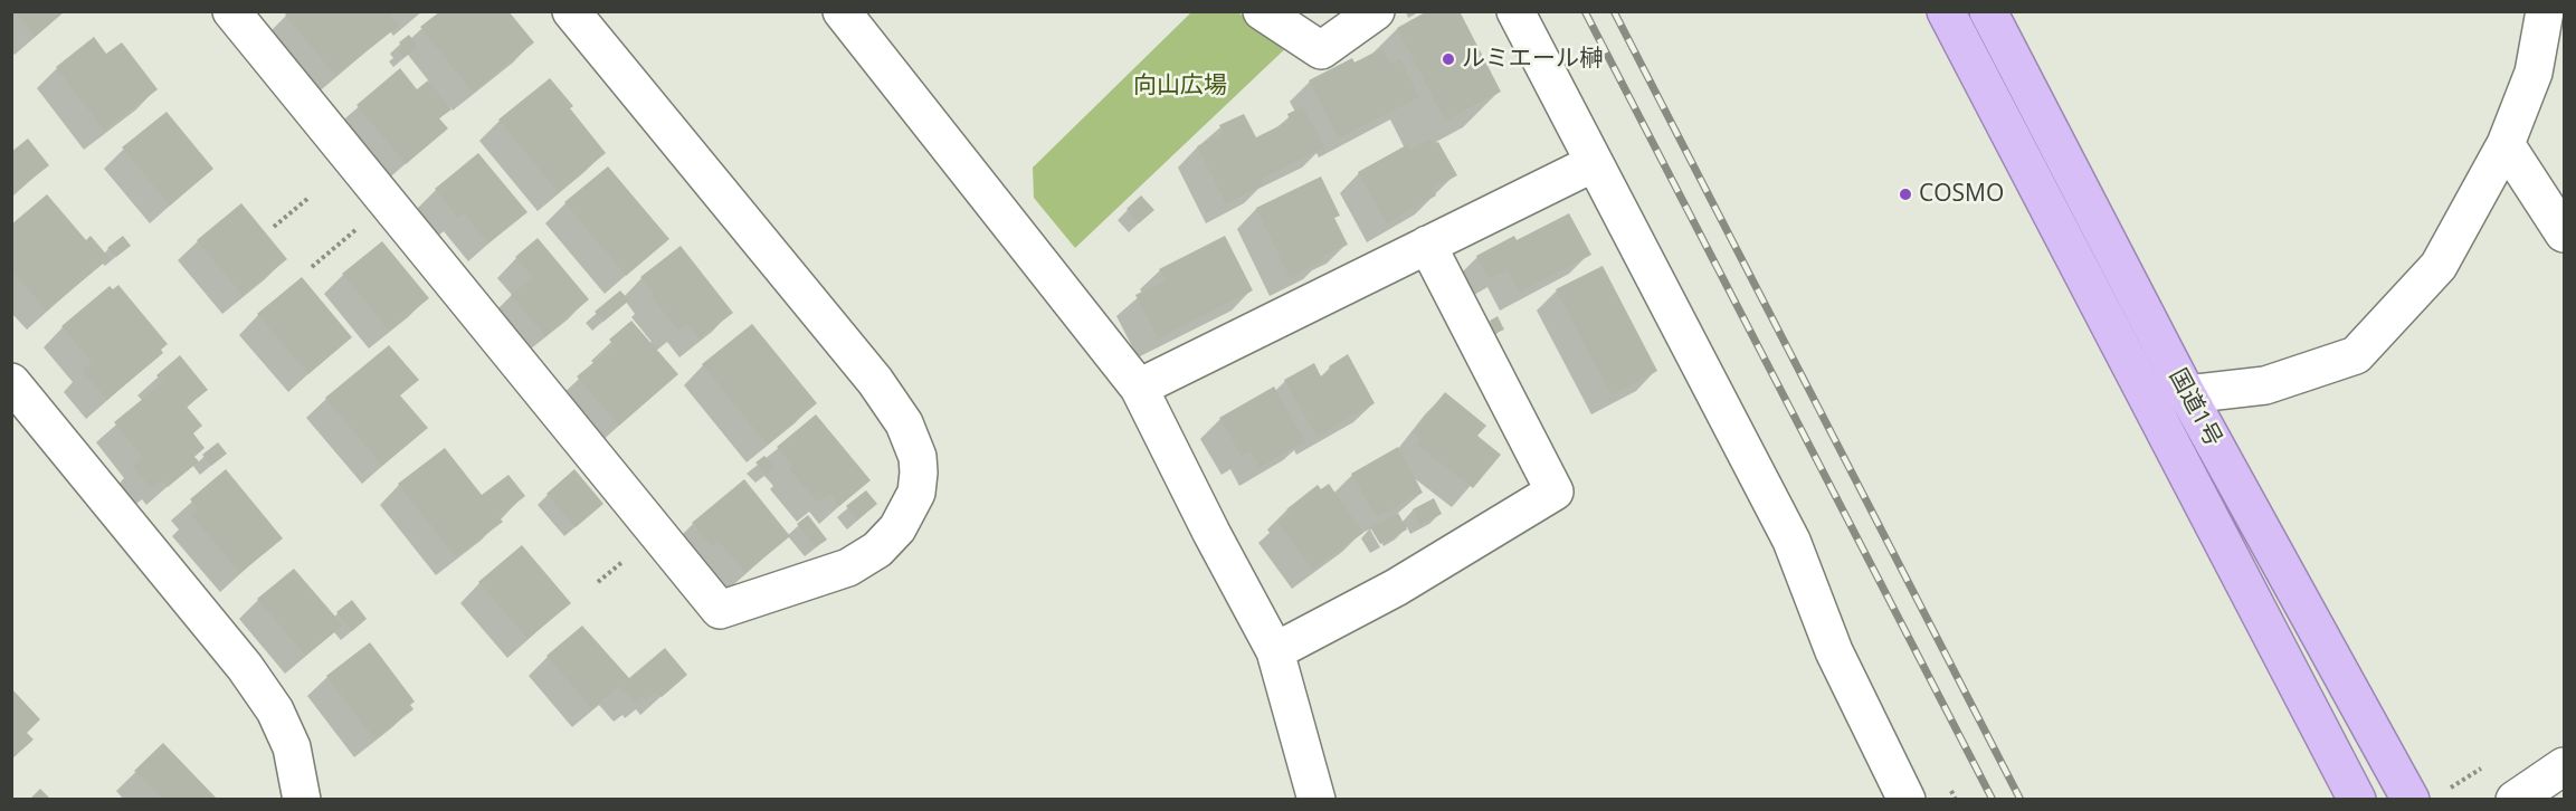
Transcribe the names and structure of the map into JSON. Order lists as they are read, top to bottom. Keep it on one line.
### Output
{"streets":{"highway":["国道1号"]},"parks":["向山広場"],"places":["ルミエール榊","COSMO"]}
